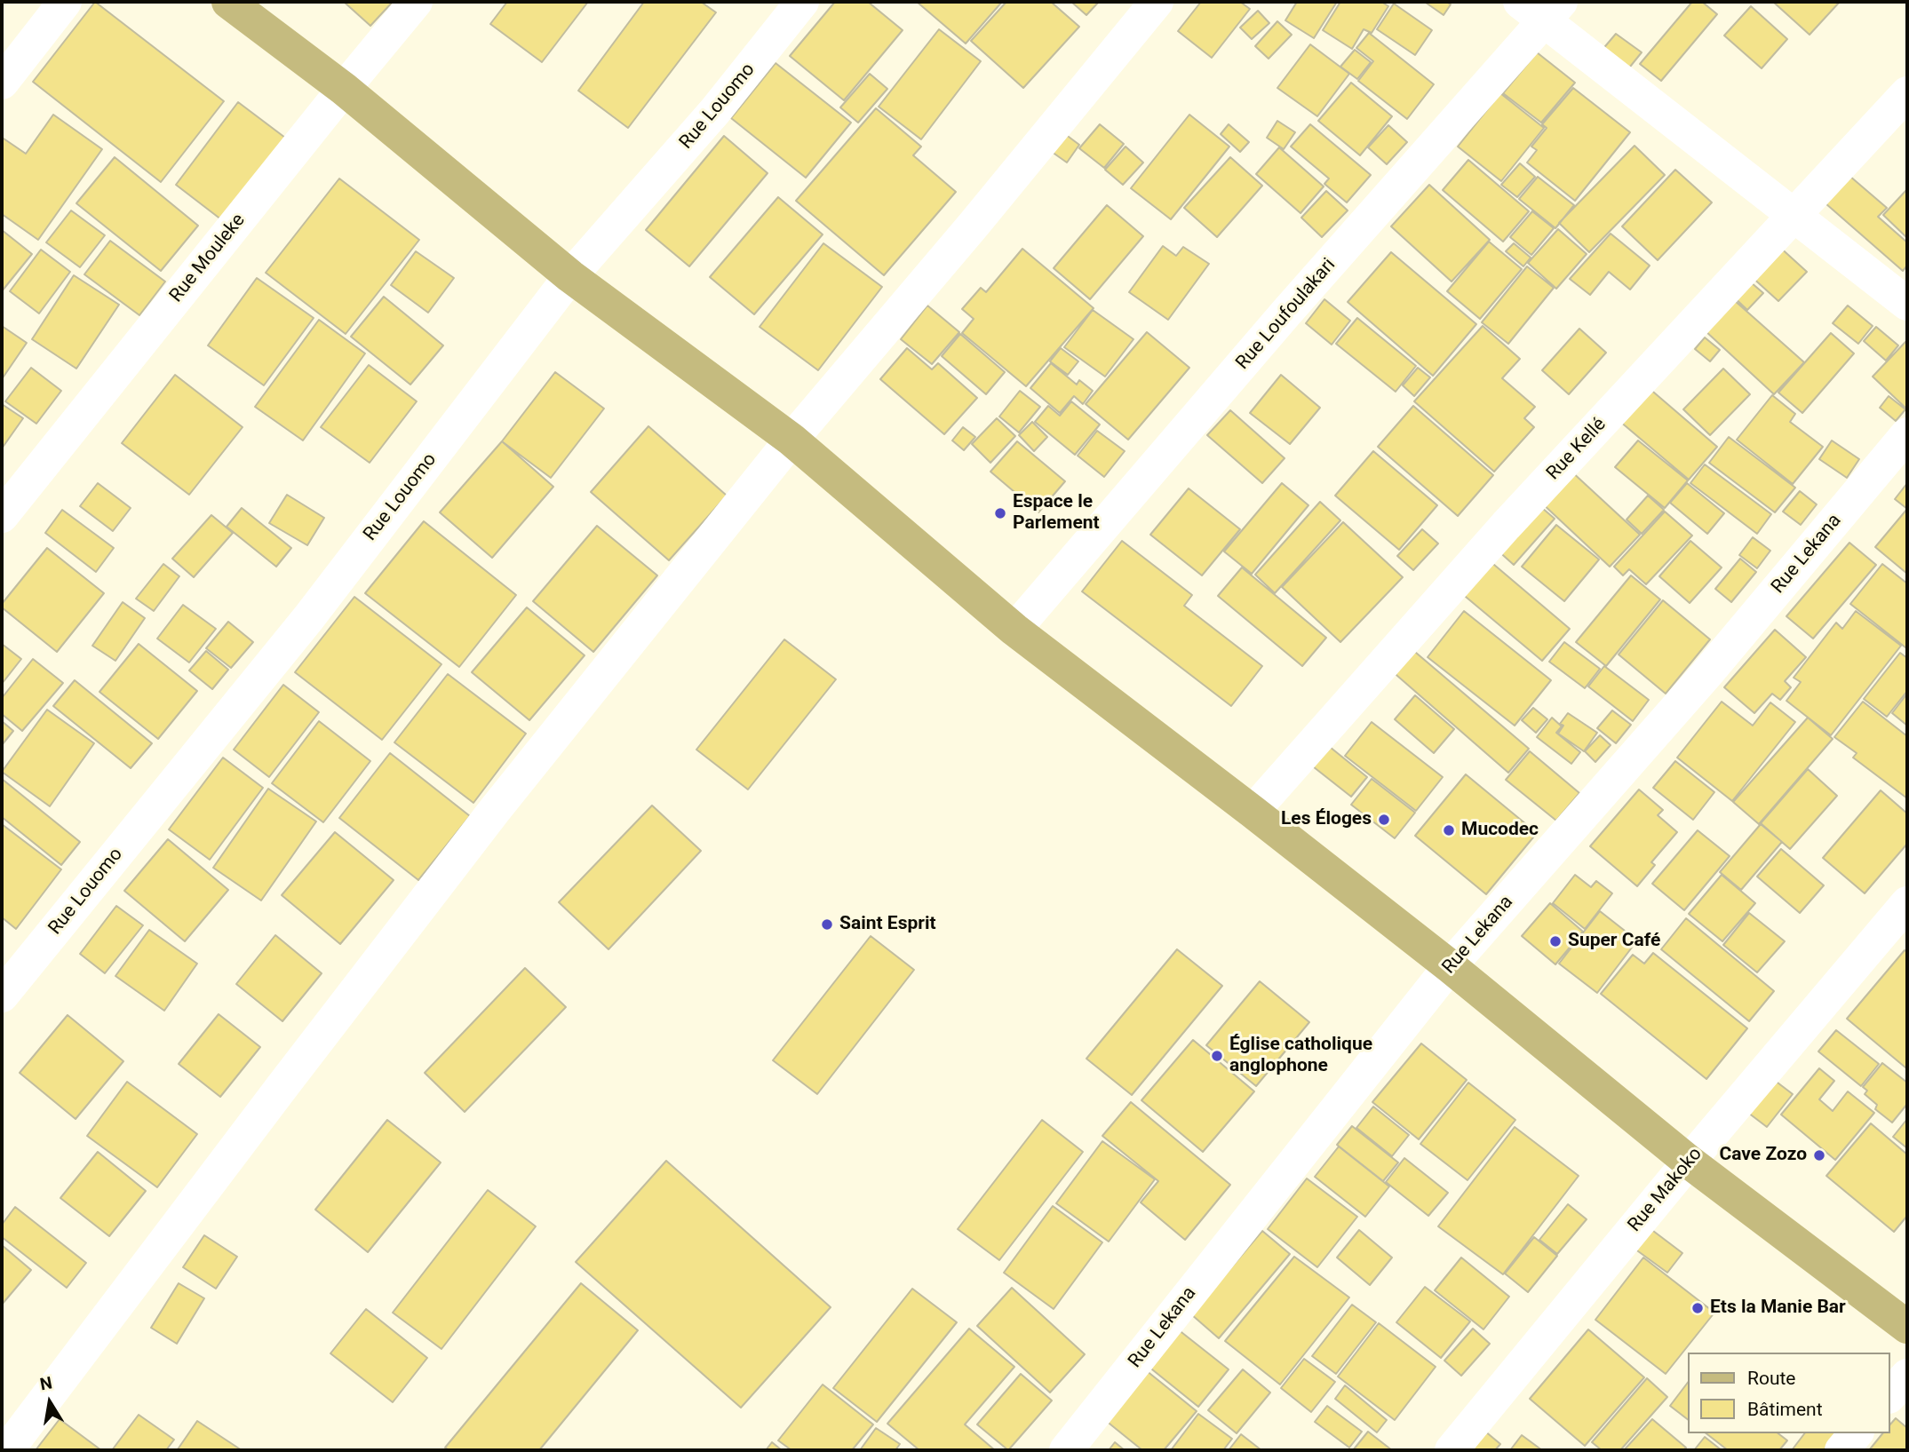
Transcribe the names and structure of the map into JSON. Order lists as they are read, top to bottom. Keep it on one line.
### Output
{"streets":{"street":["Rue Louomo","Rue Mouleke","Rue Loufoulakari","Rue Kellé","Rue Lekana","Rue Makoko"]},"places":["Espace le Parlement","Les Éloges","Mucodec","Saint Esprit","Super Café","Église catholique anglophone","Cave Zozo","Ets la Manie Bar"],"legend":["Route","Bâtiment"],"north":"top"}
